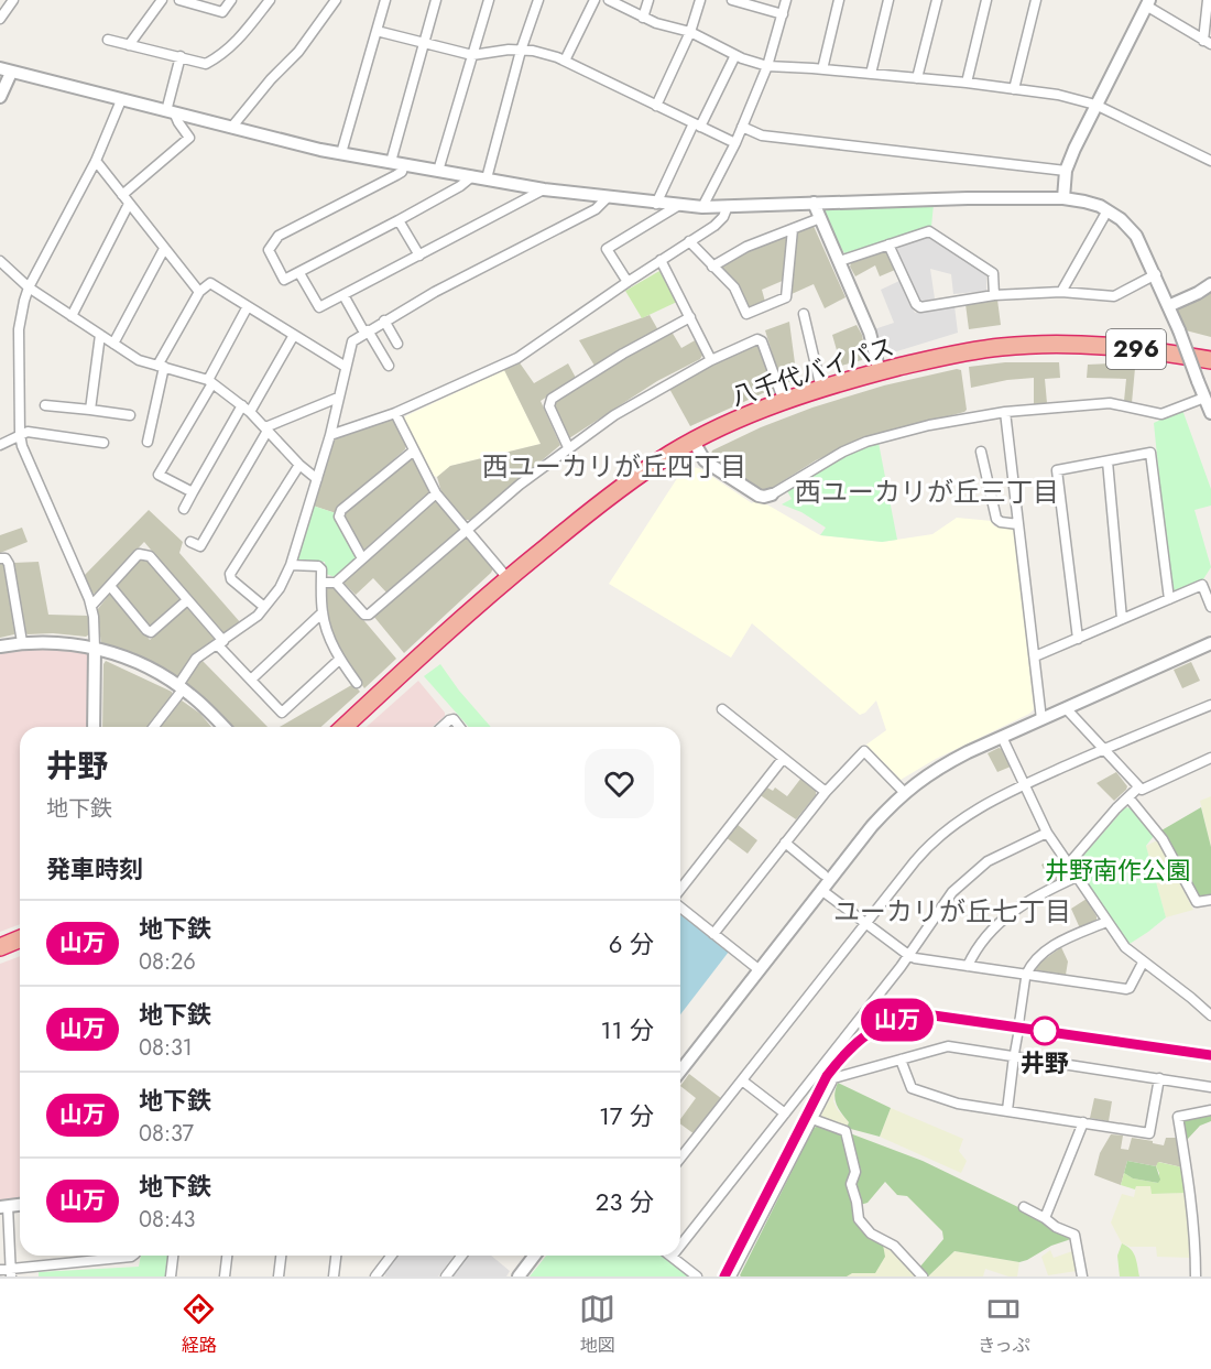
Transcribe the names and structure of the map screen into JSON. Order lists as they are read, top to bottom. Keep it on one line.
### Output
{"streets":{"highway":["296","八千代バイパス"]},"districts":["西ユーカリが丘四丁目","西ユーカリが丘三丁目","ユーカリが丘七丁目"],"parks":["井野南作公園"],"places":["井野"],"lines":["metro line 山万"],"page":{"on_map":"山万","heading":[["井野","地下鉄"],"発車時刻"],"list":[{"mark":"山万","name":"地下鉄","note":"08:26","value":"6 分"},{"mark":"山万","name":"地下鉄","note":"08:31","value":"11 分"},{"mark":"山万","name":"地下鉄","note":"08:37","value":"17 分"},{"mark":"山万","name":"地下鉄","note":"08:43","value":"23 分"}],"tabs":["経路","地図","きっぷ"]}}
